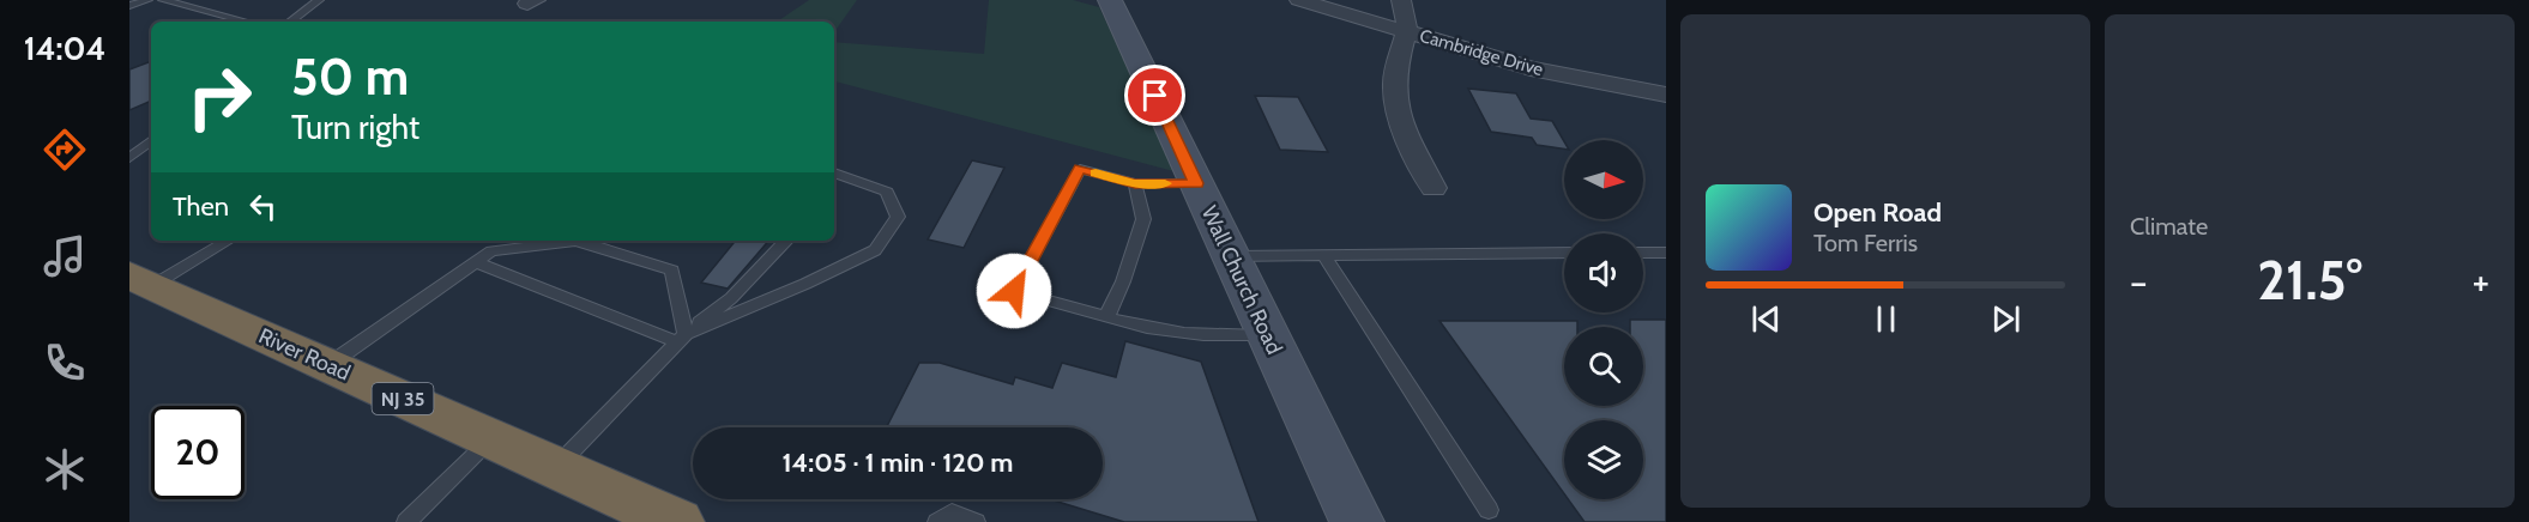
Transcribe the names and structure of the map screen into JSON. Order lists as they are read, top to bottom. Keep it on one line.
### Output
{"streets":{"highway":["River Road","NJ 35"],"street":["Cambridge Drive","Wall Church Road"]},"north":"right","page":{"tabs":"14:04","tile":"Climate","turn":["50 m","Turn right"],"then":"Then","song":["Open Road","Tom Ferris"],"heat":["−","21.5°","+"],"limit":"20","trip":"14:05 · 1 min · 120 m"}}
